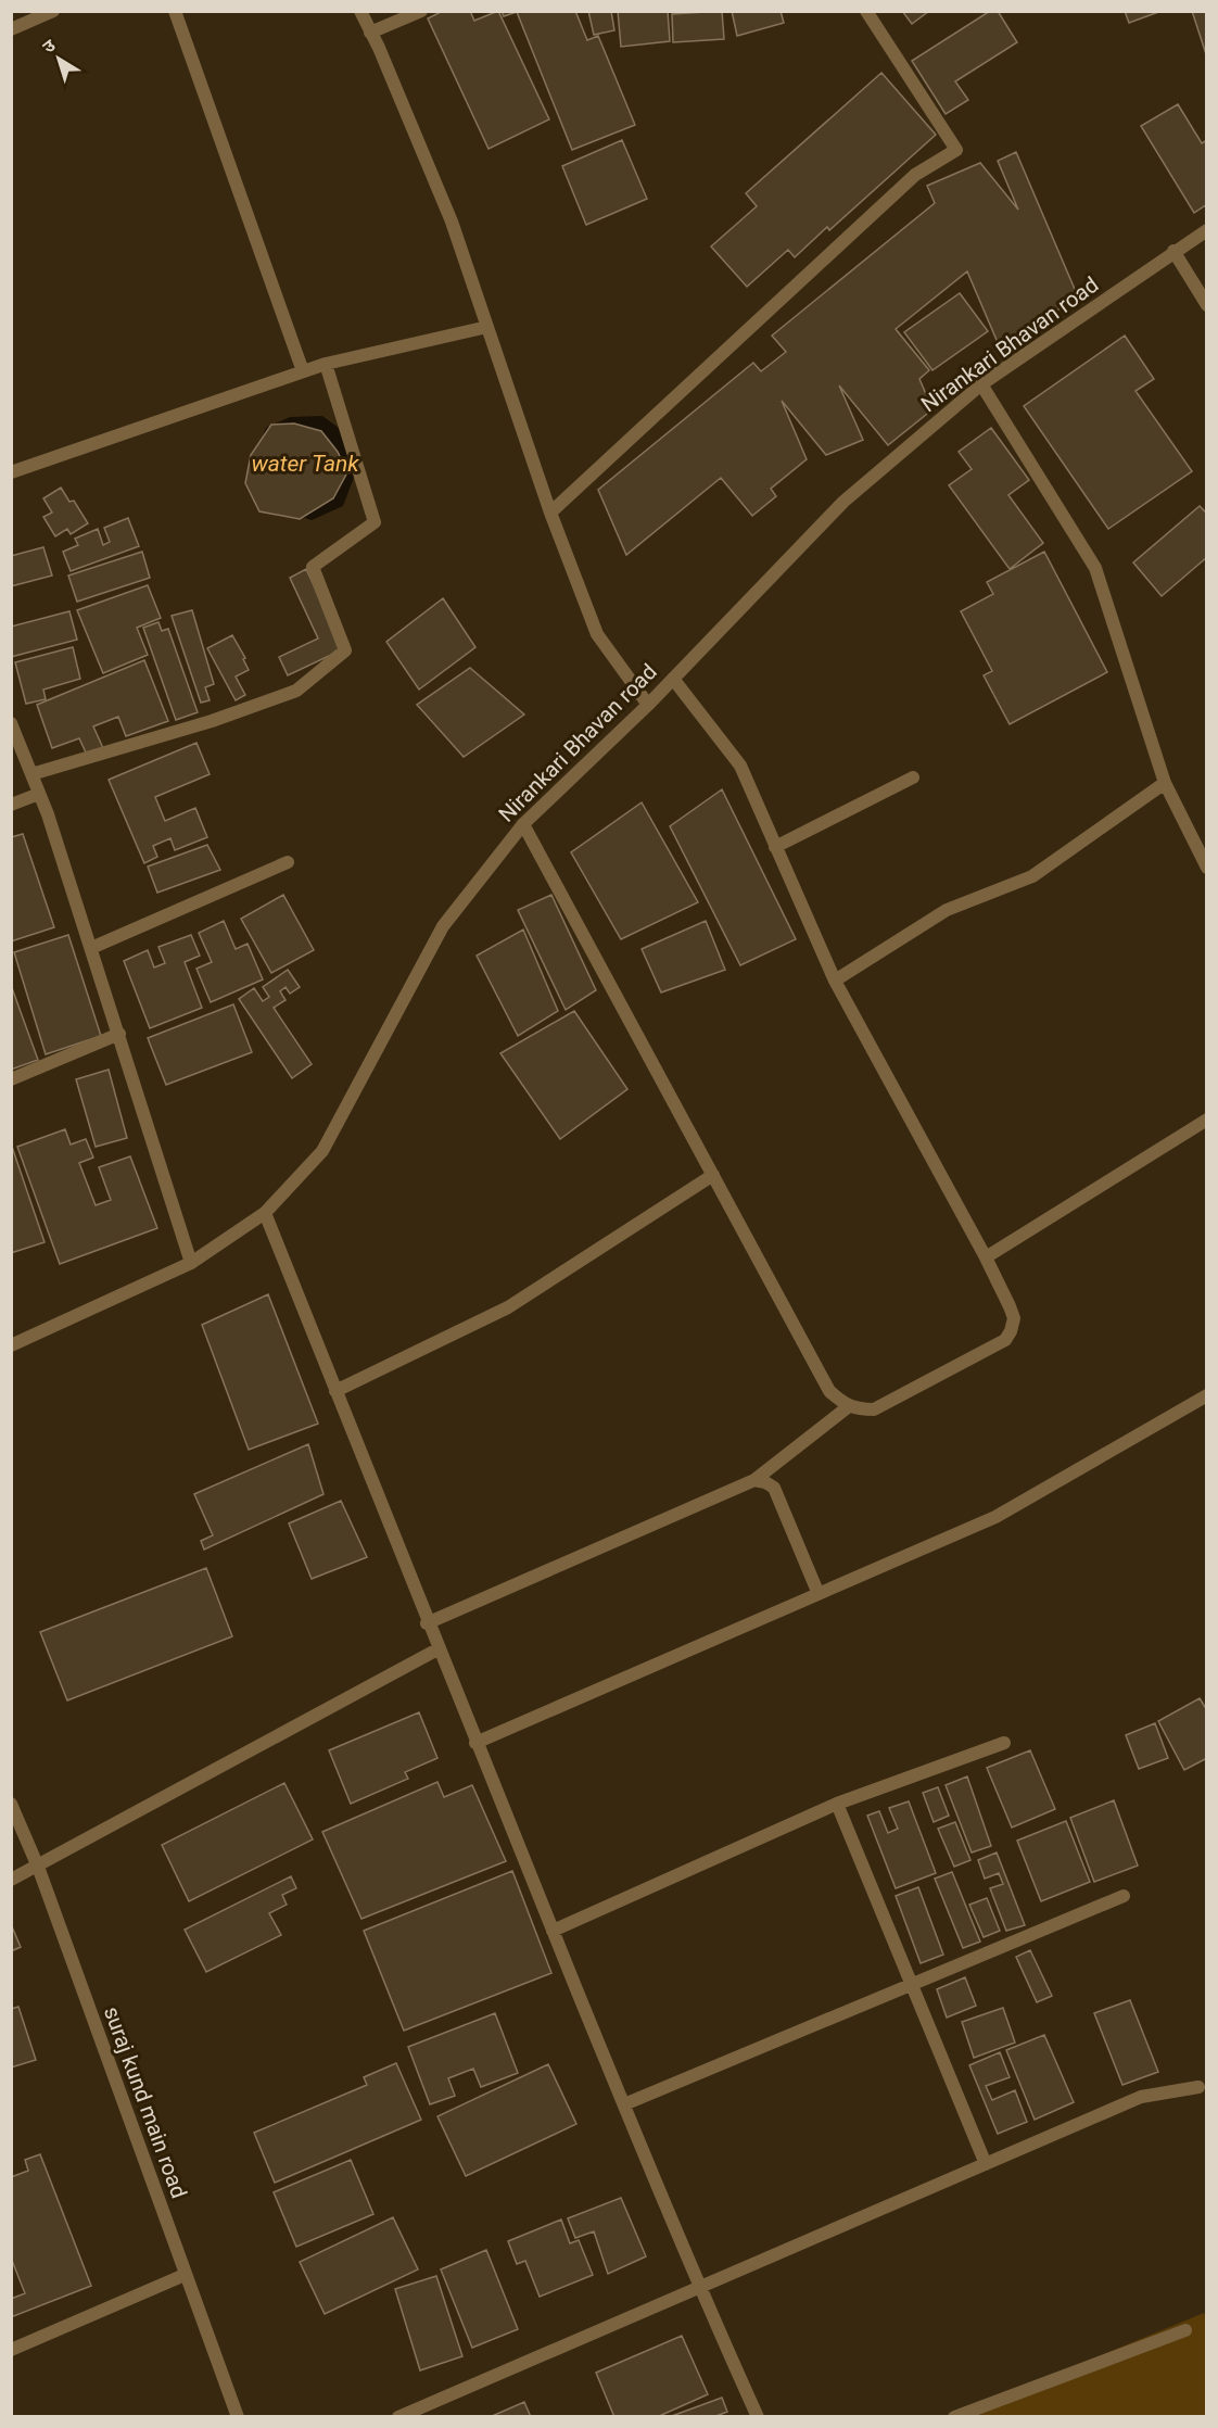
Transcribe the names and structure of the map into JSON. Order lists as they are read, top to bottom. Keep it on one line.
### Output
{"streets":{"street":["Nirankari Bhavan road","suraj kund main road"]},"water":["water Tank"],"north":"top left"}
